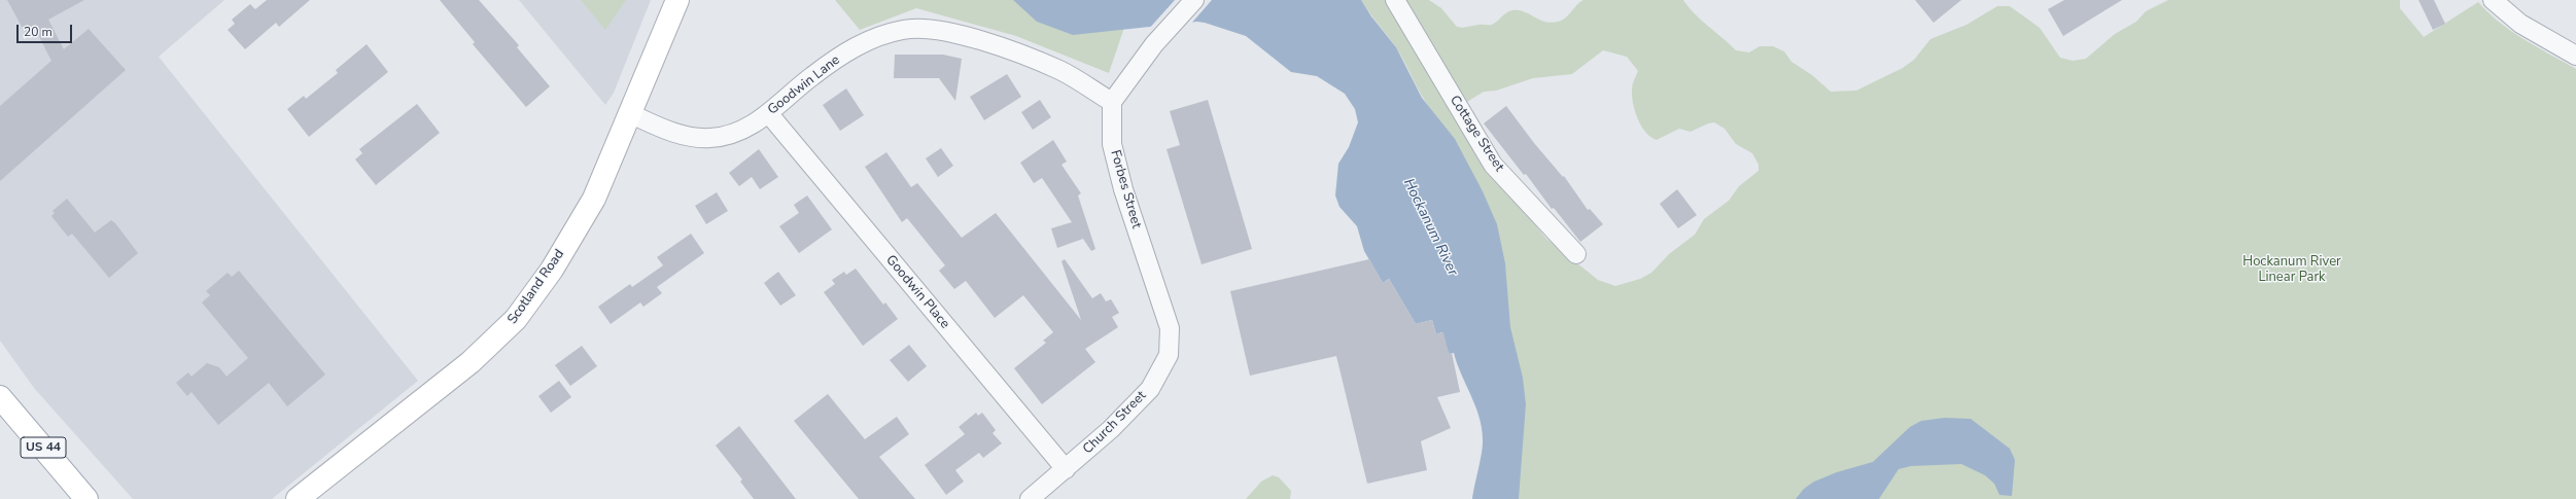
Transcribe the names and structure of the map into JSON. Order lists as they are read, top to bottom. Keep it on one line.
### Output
{"streets":{"main road":["Scotland Road","US 44"],"street":["Goodwin Lane","Cottage Street","Forbes Street","Goodwin Place","Church Street"]},"crossings":[["Goodwin Lane","Forbes Street"],["Goodwin Lane","Scotland Road"],["Goodwin Lane","Goodwin Place"],["Forbes Street","Church Street"],["Goodwin Place","Church Street"]],"water":["Hockanum River"],"parks":["Hockanum River Linear Park"],"scale_bar":"20 m"}
